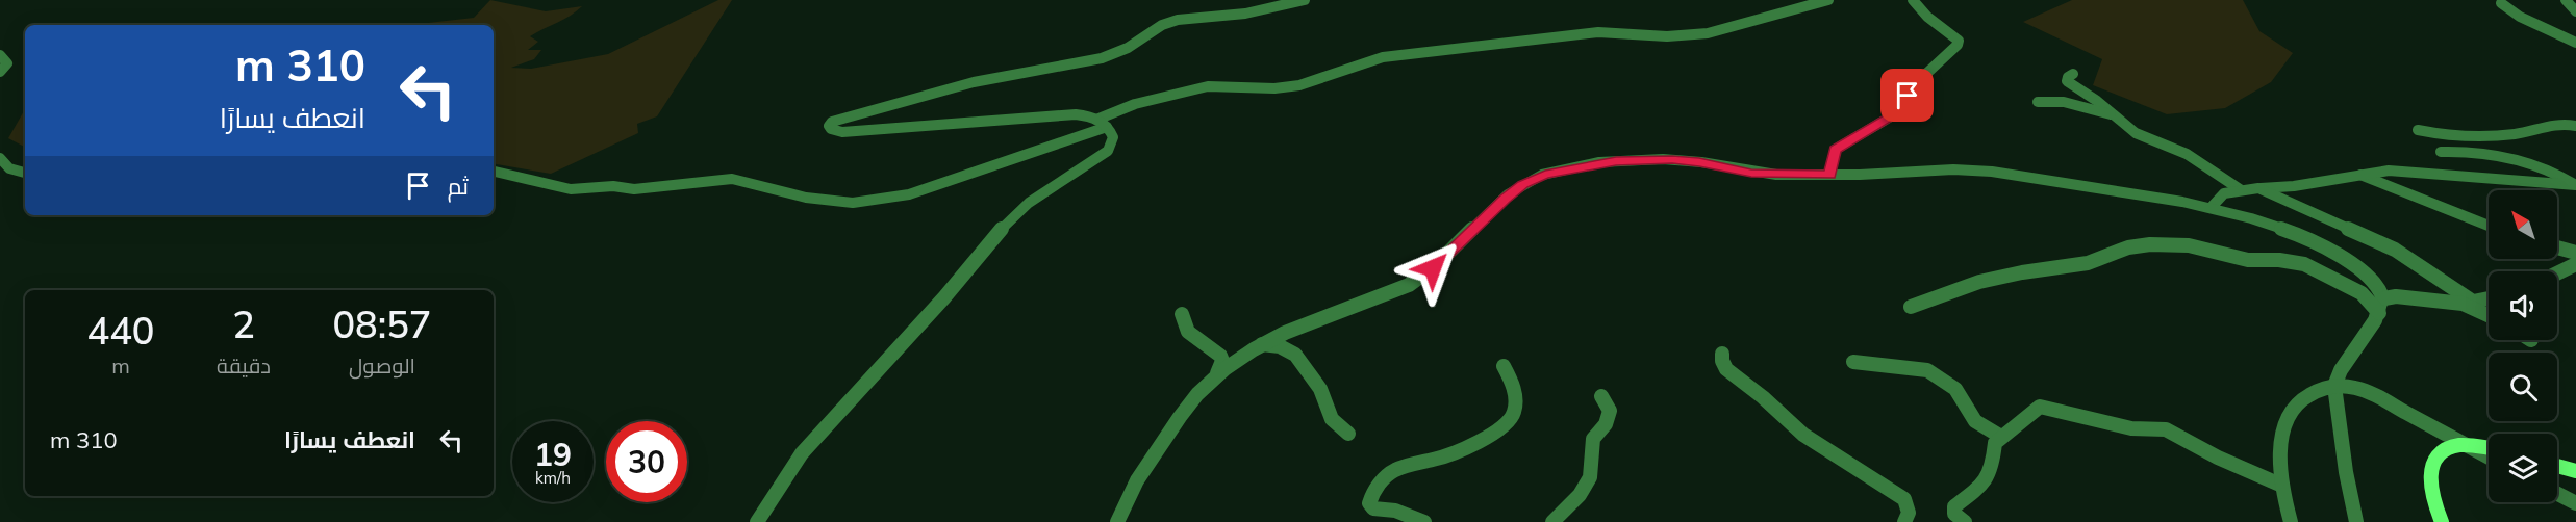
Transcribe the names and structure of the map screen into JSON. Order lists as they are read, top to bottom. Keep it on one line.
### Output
{"north":"top left","page":{"turn":["310 m","انعطف يسارًا"],"then":"ثم","eta":["08:57","الوصول","2","دقيقة","440","m"],"list":[{"name":"انعطف يسارًا","value":"310 m"}],"speed":"19 km/h","limit":"30"}}
